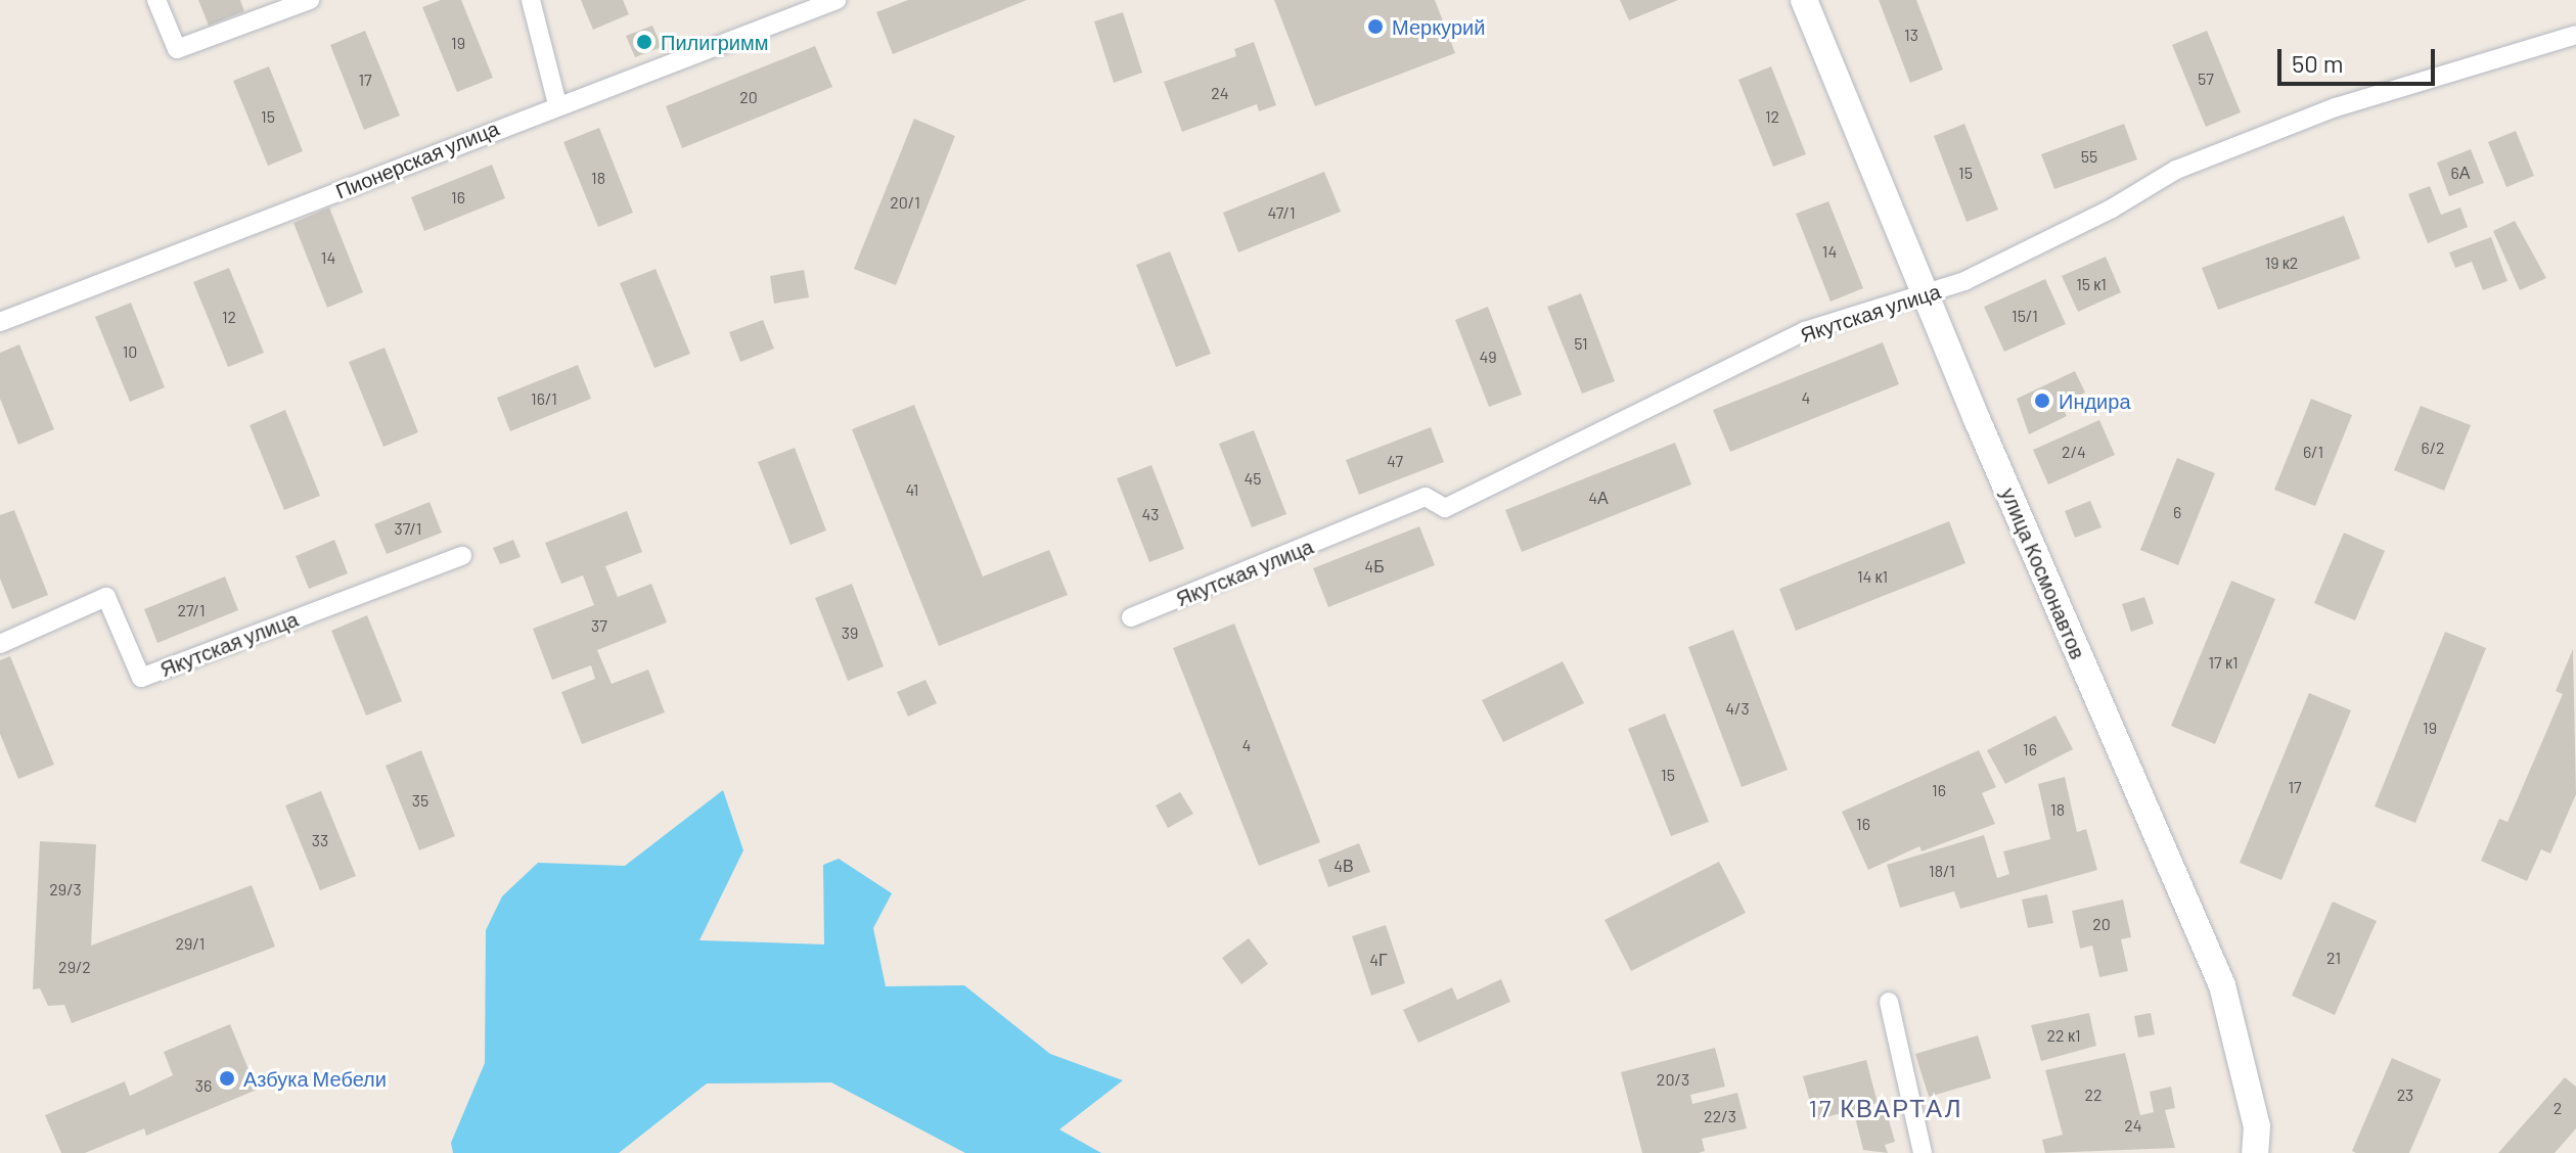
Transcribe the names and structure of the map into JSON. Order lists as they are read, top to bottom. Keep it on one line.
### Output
{"streets":{"street":["Пионерская улица","Якутская улица","улица Космонавтов"]},"crossings":[["Якутская улица","улица Космонавтов"]],"districts":["17 КВАРТАЛ"],"places":["Меркурий","Пилигримм","Индира","Азбука Мебели"],"house_numbers":["13","19","57","17","24","20","15","12","55","15","6А","18","16","20/1","47/1","14","14","19 к2","15 к1","15/1","12","51","10","49","4","16/1","6/2","2/4","6/1","47","45","41","4А","6","43","37/1","4Б","14 к1","27/1","37","39","17 к1","4/3","19","4","16","15","17","16","35","18","16","33","4В","18/1","29/3","20","29/1","21","4Г","29/2","22 к1","20/3","36","22","23","2","22/3","24"],"scale_bar":"50 m"}
